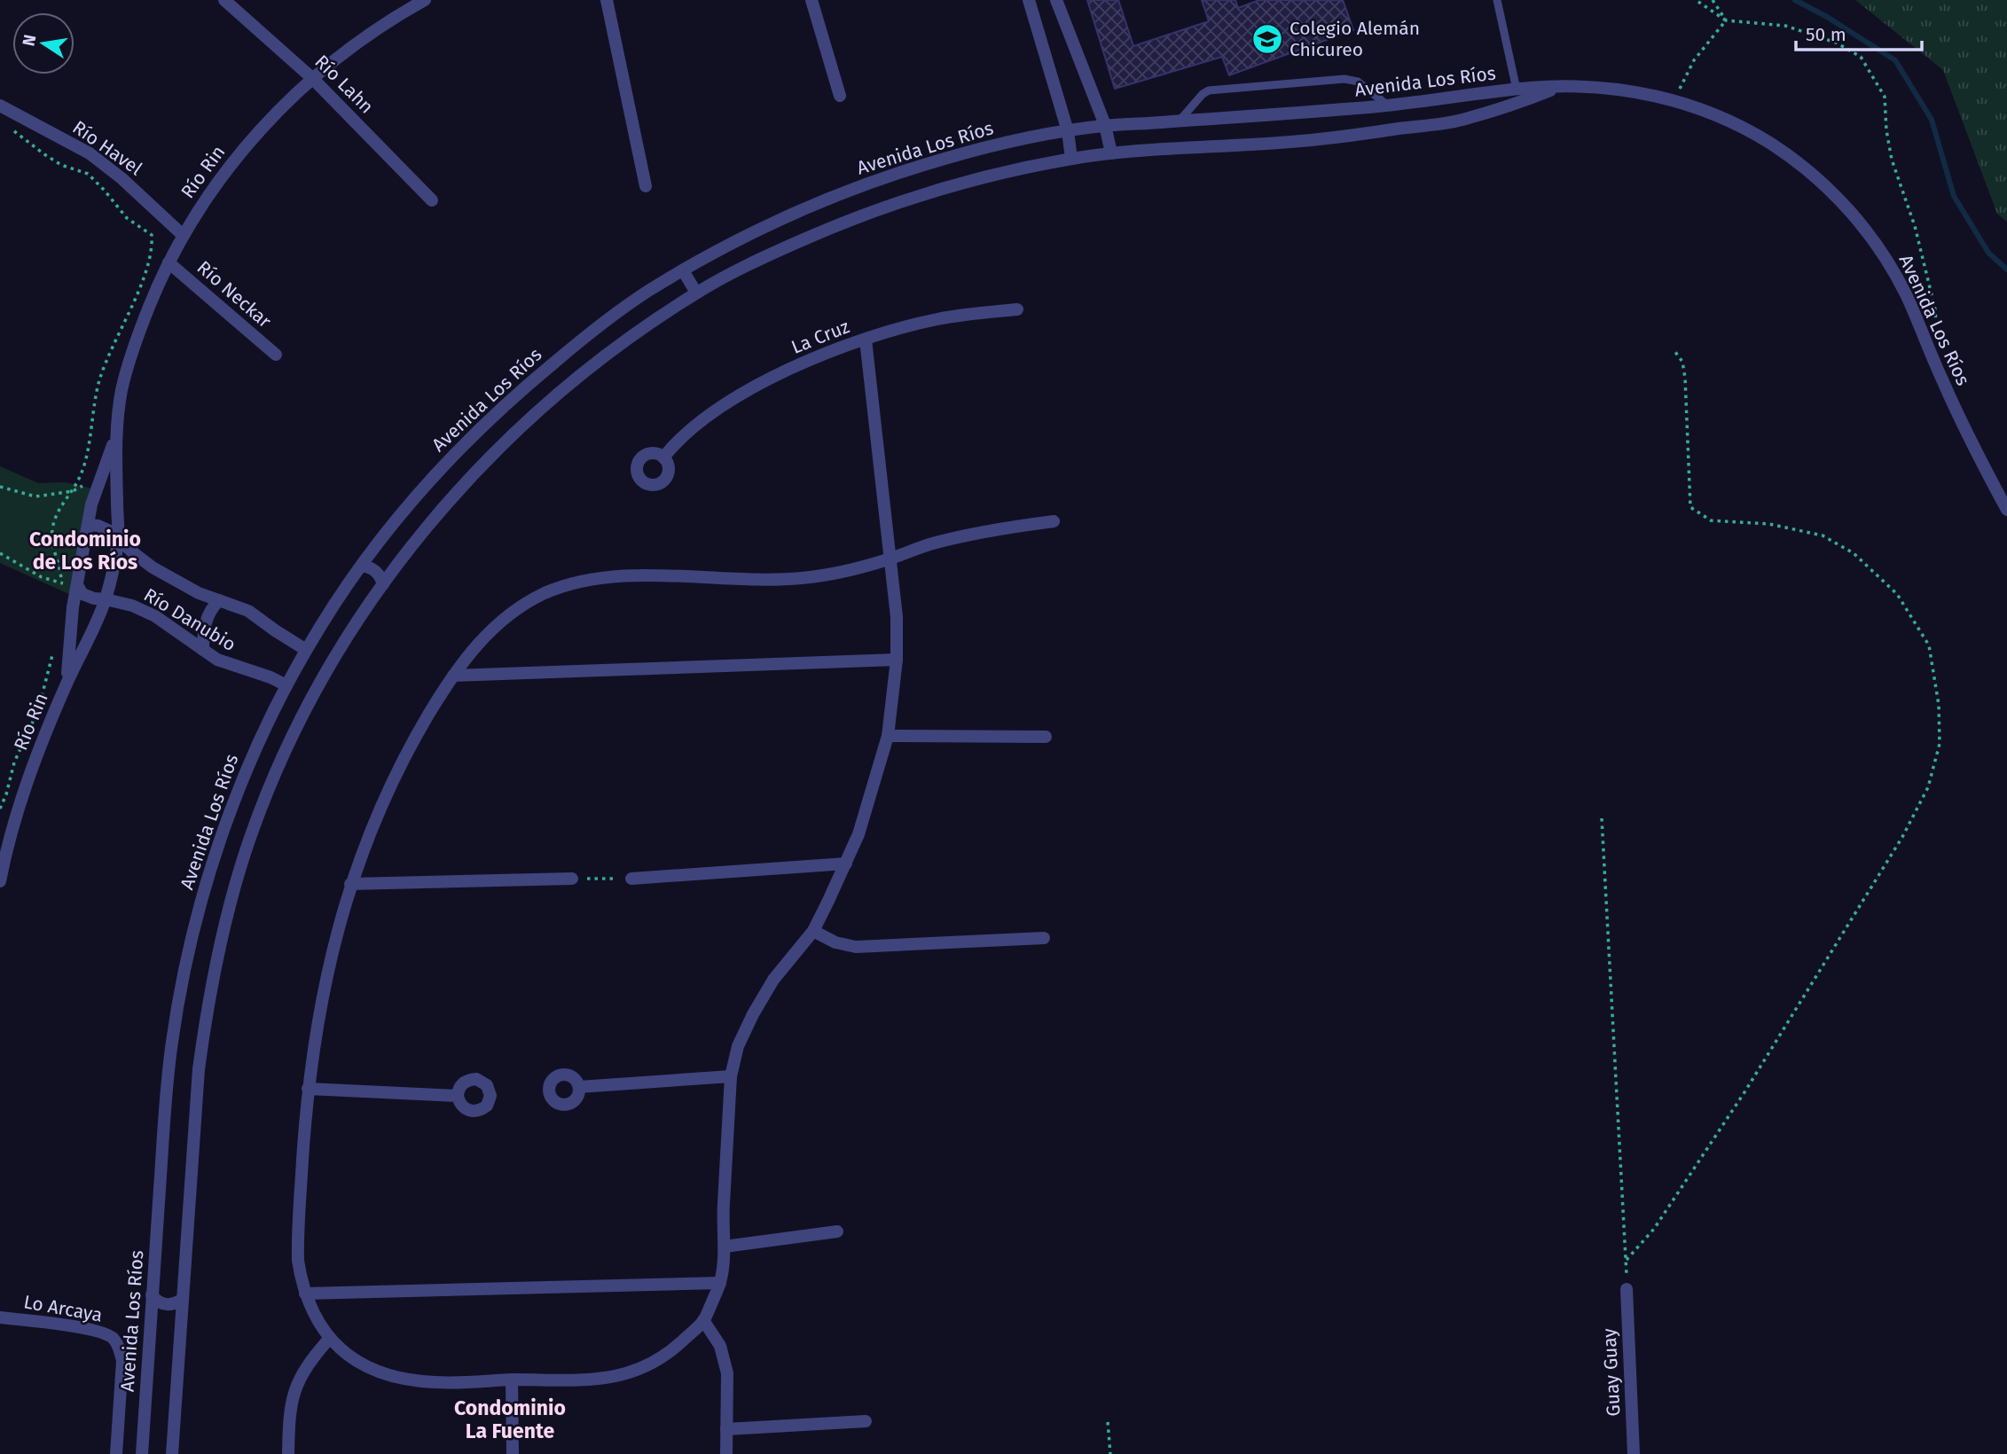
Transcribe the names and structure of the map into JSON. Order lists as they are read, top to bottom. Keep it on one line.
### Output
{"streets":{"street":["Avenida Los Ríos","Río Lahn","Río Havel","Río Rin","Río Neckar","La Cruz","Río Danubio","Lo Arcaya","Guay Guay"]},"crossings":[["Avenida Los Ríos","Río Danubio"],["Río Lahn","Río Rin"],["Río Havel","Río Rin"],["Río Rin","Río Neckar"],["Río Rin","Río Danubio"]],"districts":["Condominio de Los Ríos","Condominio La Fuente"],"places":{"school or university":["Colegio Alemán Chicureo"]},"scale_bar":"50 m","north":"left"}
